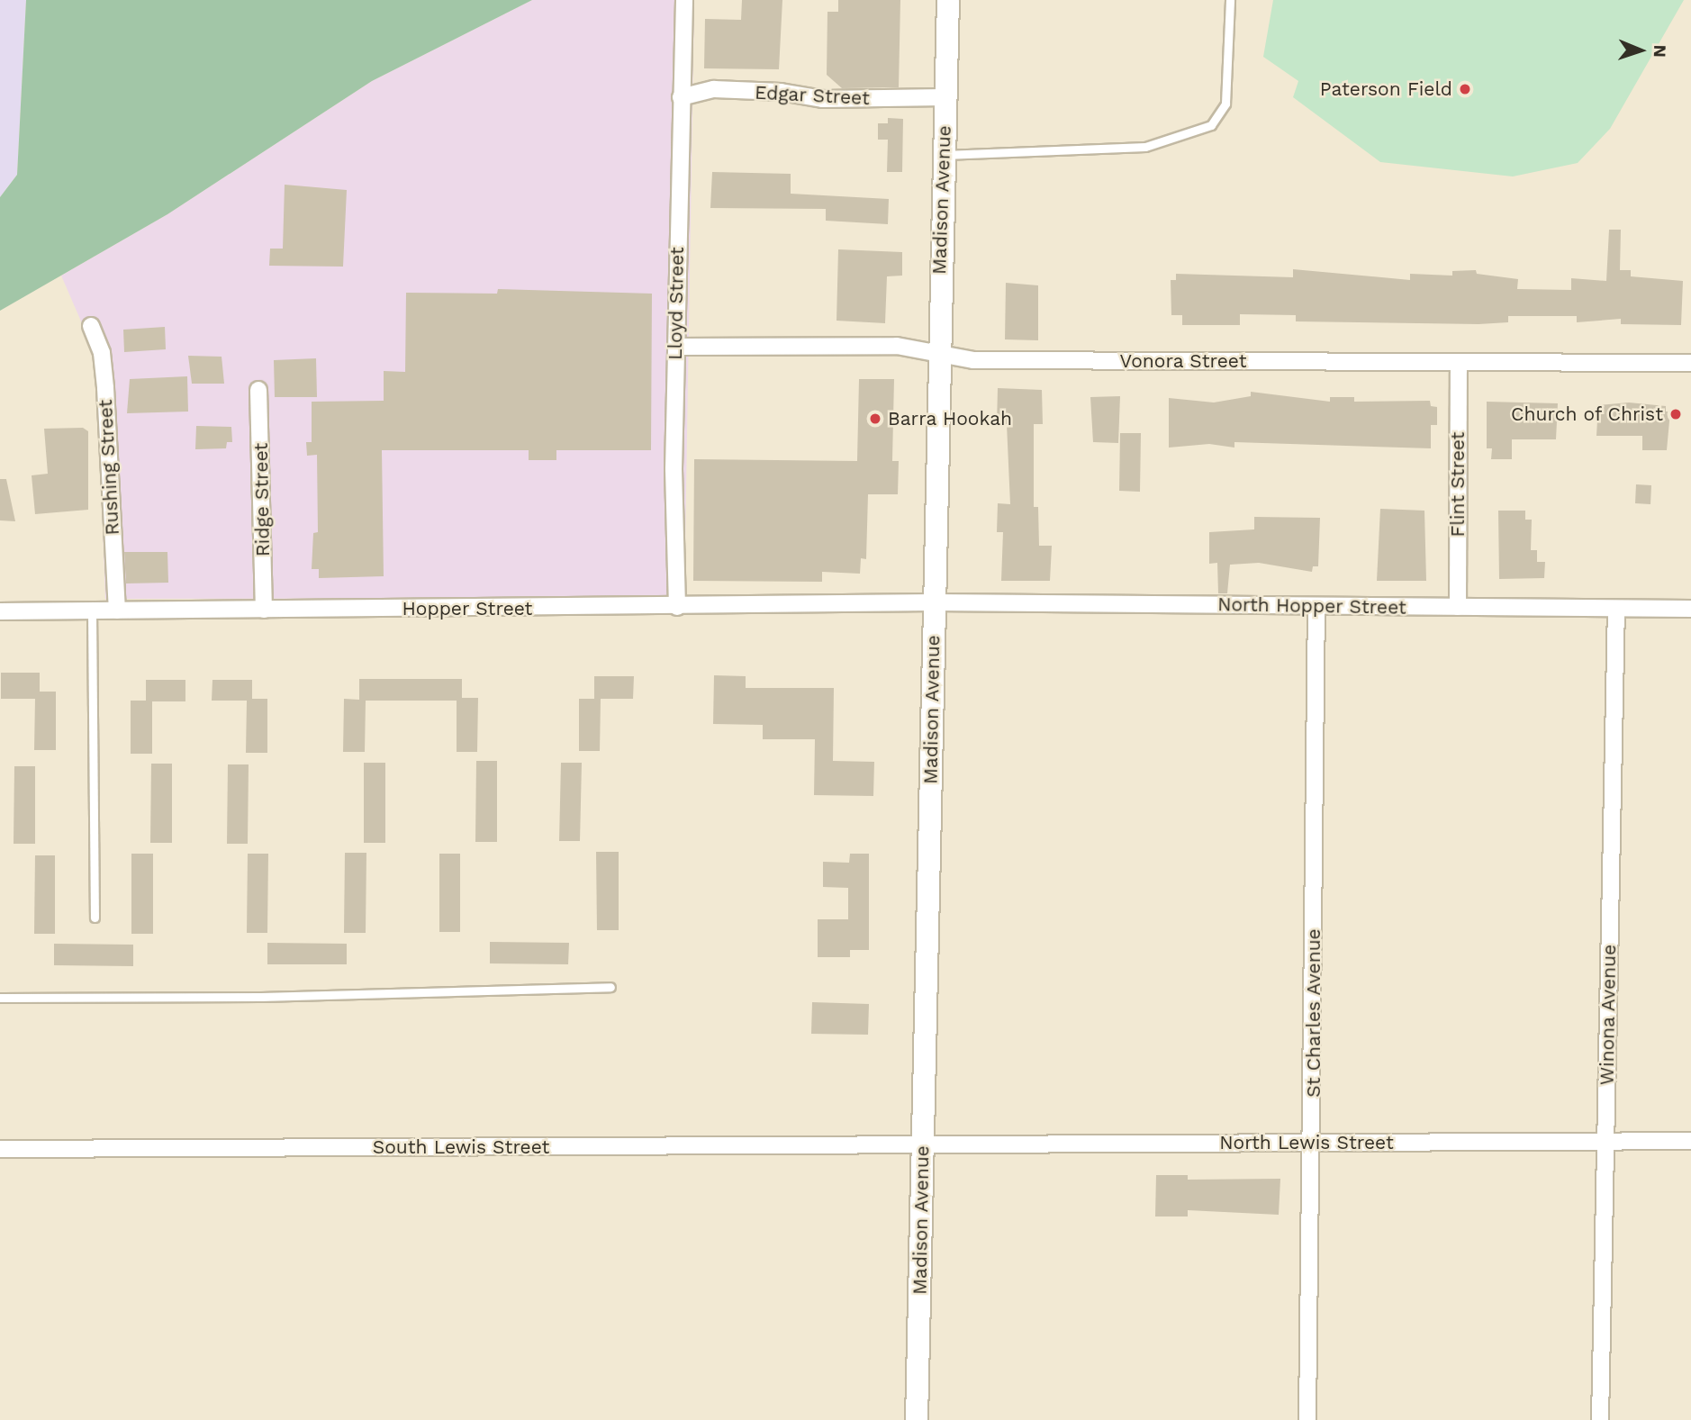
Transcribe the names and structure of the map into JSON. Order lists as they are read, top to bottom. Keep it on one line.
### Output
{"streets":{"main road":["Madison Avenue"],"street":["Edgar Street","Lloyd Street","Vonora Street","Rushing Street","Flint Street","Ridge Street","North Hopper Street","Hopper Street","St Charles Avenue","Winona Avenue","North Lewis Street","South Lewis Street"]},"crossings":[["Edgar Street","Madison Avenue"],["Edgar Street","Lloyd Street"],["Madison Avenue","Vonora Street"],["Madison Avenue","North Hopper Street"],["Madison Avenue","Hopper Street"],["Madison Avenue","North Lewis Street"],["Madison Avenue","South Lewis Street"],["Lloyd Street","Vonora Street"],["Lloyd Street","Hopper Street"],["Vonora Street","Flint Street"],["Rushing Street","Hopper Street"],["Flint Street","North Hopper Street"],["Ridge Street","Hopper Street"],["North Hopper Street","Hopper Street"],["North Hopper Street","St Charles Avenue"],["North Hopper Street","Winona Avenue"],["St Charles Avenue","North Lewis Street"],["Winona Avenue","North Lewis Street"],["North Lewis Street","South Lewis Street"]],"places":["Paterson Field","Church of Christ","Barra Hookah"],"north":"right"}
